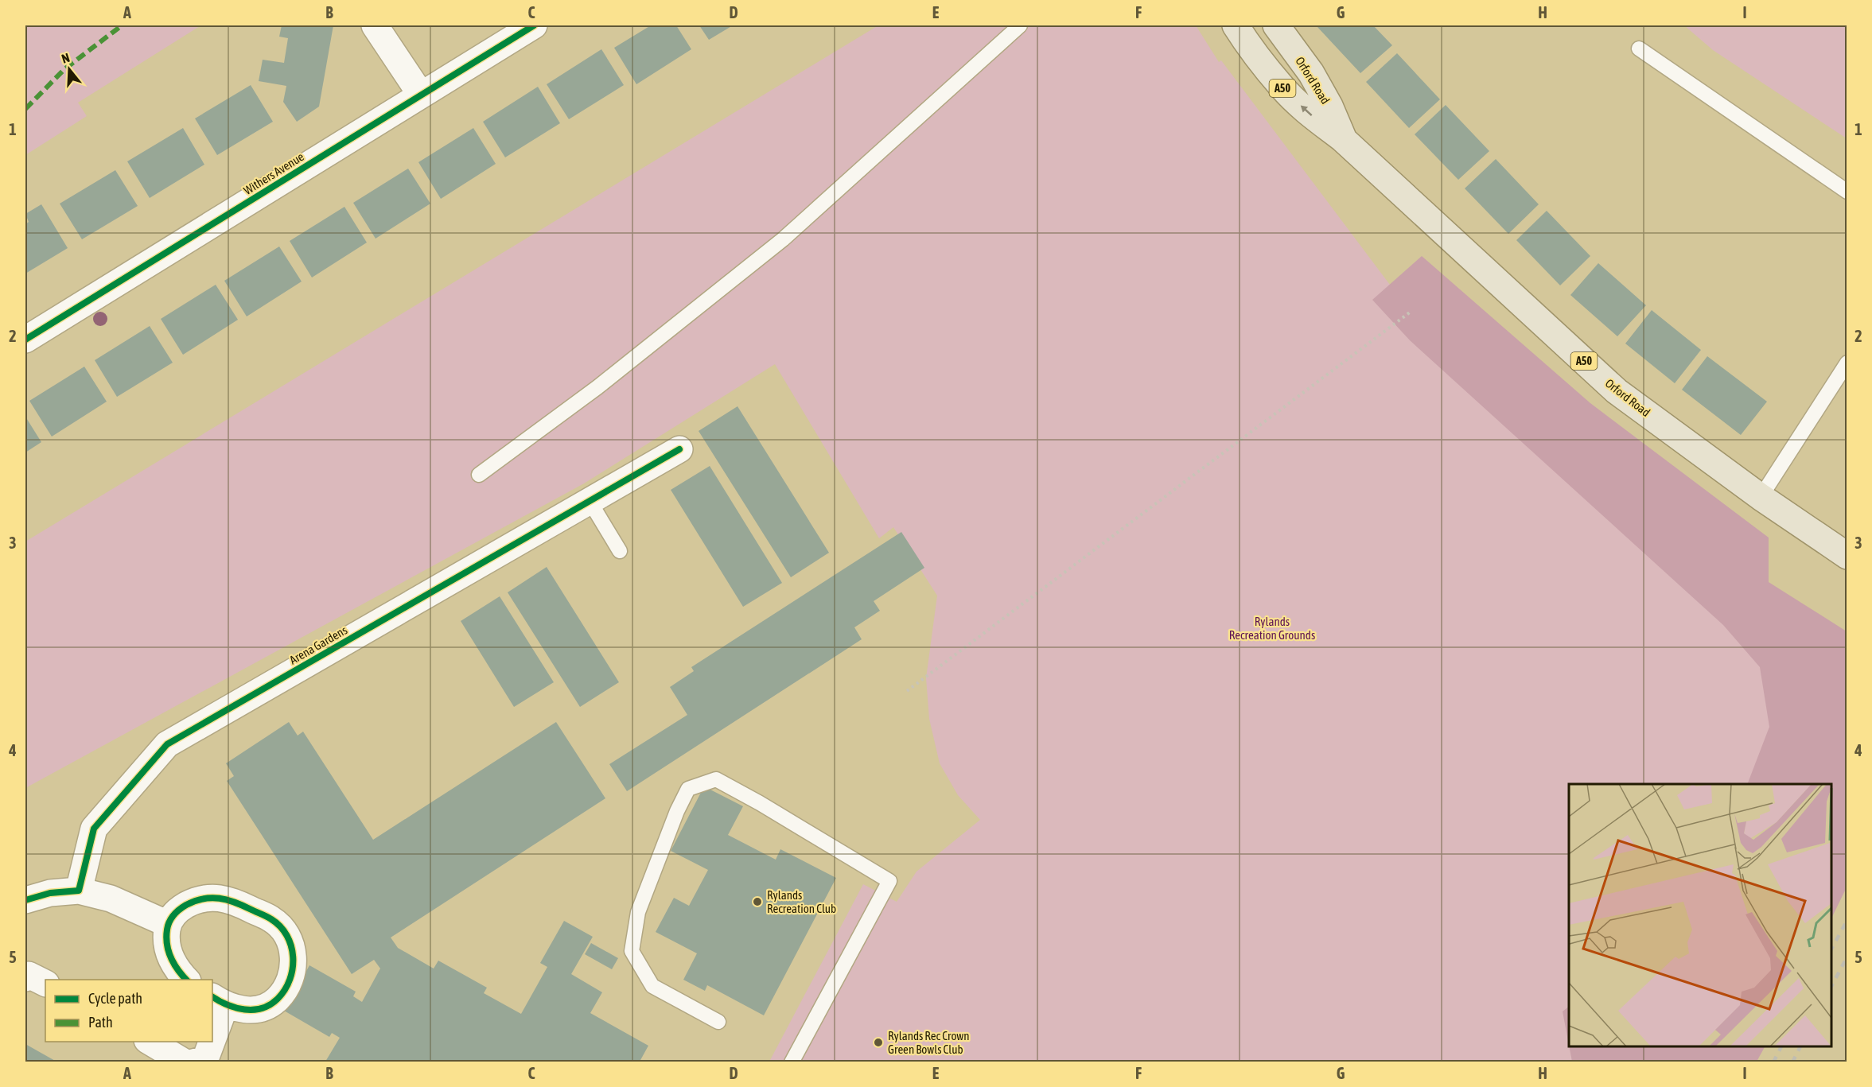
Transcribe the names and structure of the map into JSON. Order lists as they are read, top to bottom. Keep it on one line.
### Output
{"streets":{"main road":["Orford Road","A50"],"street":["Withers Avenue","Arena Gardens"]},"parks":["Rylands Recreation Grounds"],"places":["Rylands Recreation Club","Rylands Rec Crown Green Bowls Club"],"legend":["Cycle path","Path"],"north":"top","grid":{"columns":["A","B","C","D","E","F","G","H","I"],"rows":["1","2","3","4","5"]}}
